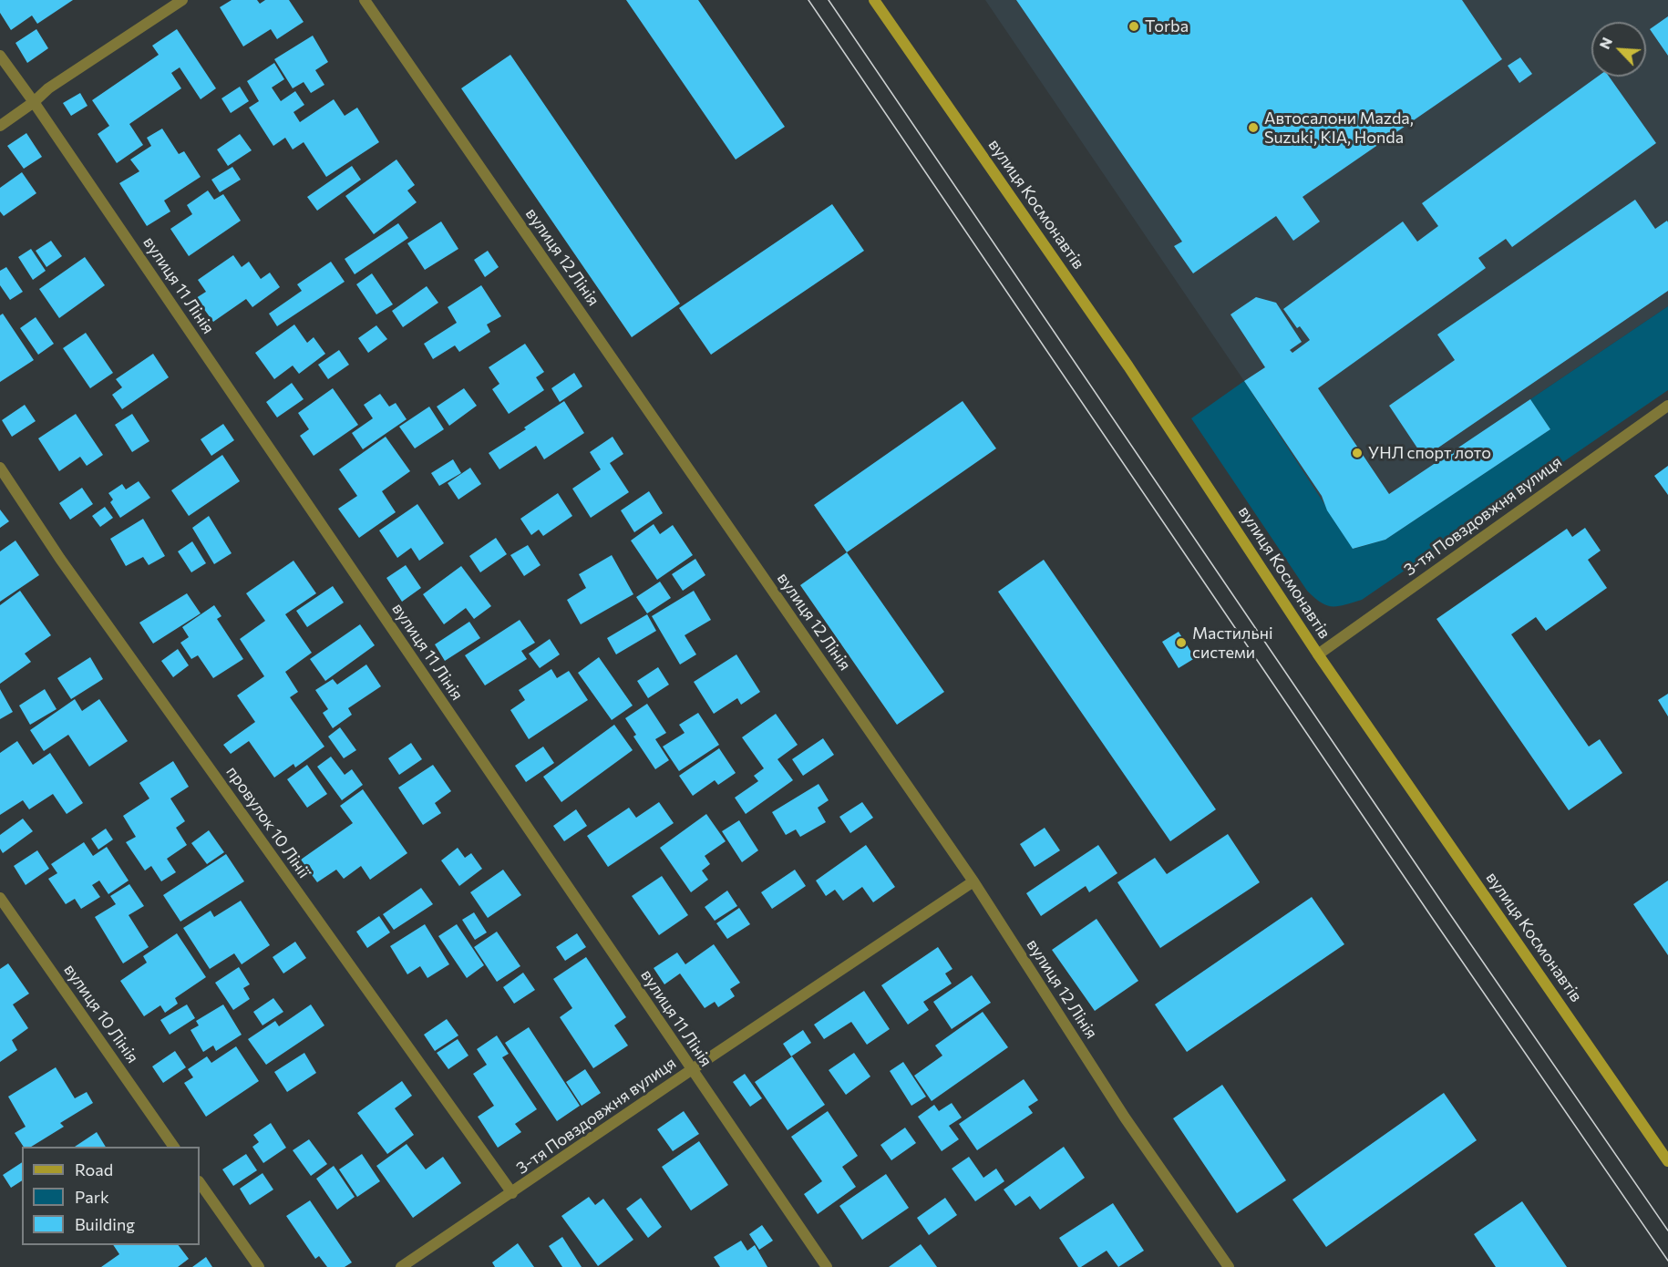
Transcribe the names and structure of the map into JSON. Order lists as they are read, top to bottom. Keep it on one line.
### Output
{"streets":{"main road":["вулиця Космонавтів"],"street":["вулиця 12 Лінія","вулиця 11 Лінія","3-тя Повздовжня вулиця","провулок 10 Лінії","вулиця 10 Лінія"]},"crossings":[["вулиця Космонавтів","3-тя Повздовжня вулиця"],["вулиця 12 Лінія","3-тя Повздовжня вулиця"],["вулиця 11 Лінія","3-тя Повздовжня вулиця"],["3-тя Повздовжня вулиця","провулок 10 Лінії"]],"places":["Torba","Автосалони Mazda, Suzuki, KIA, Honda","УНЛ спорт лото","Мастильні системи"],"legend":["Road","Park","Building"],"north":"top left"}
